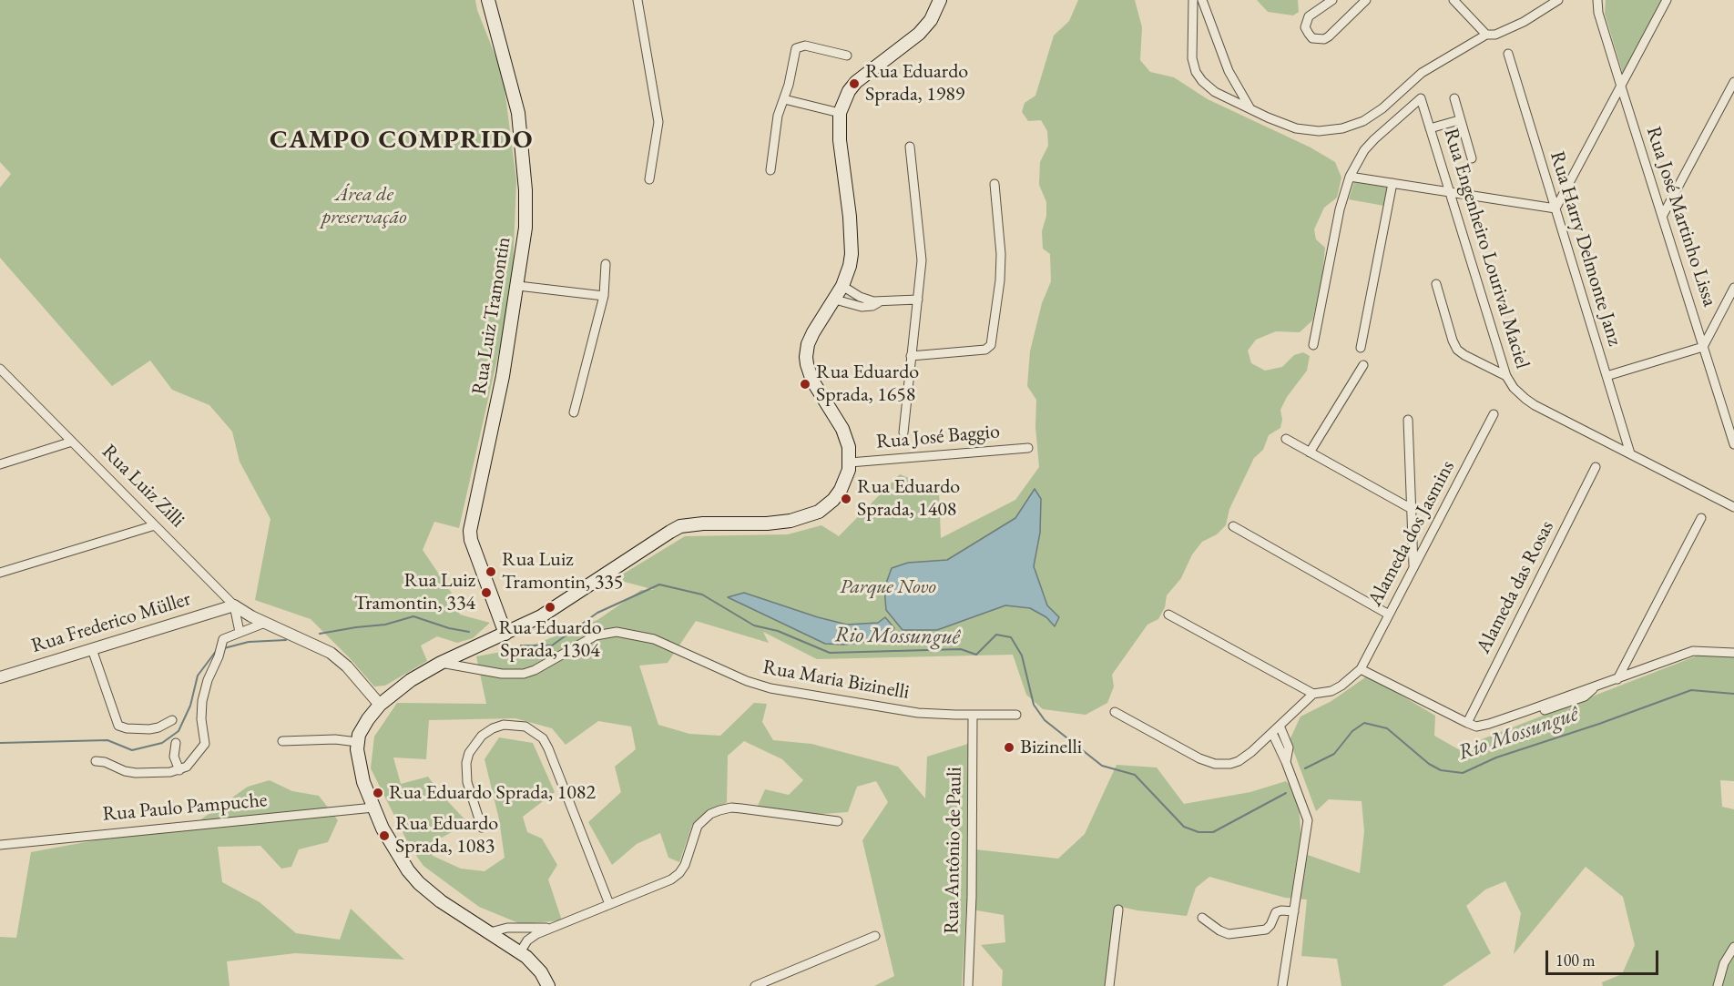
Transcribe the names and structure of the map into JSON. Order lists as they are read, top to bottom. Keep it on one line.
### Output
{"streets":{"main road":["Rua Luiz Tramontin"],"street":["Rua José Martinho Lissa","Rua Engenheiro Lourival Maciel","Rua Harry Delmonte Janz","Rua José Baggio","Rua Luiz Zilli","Alameda dos Jasmins","Alameda das Rosas","Rua Frederico Müller","Rua Maria Bizinelli","Rua Paulo Pampuche","Rua Antônio de Pauli"]},"crossings":[["Rua Engenheiro Lourival Maciel","Rua Harry Delmonte Janz"],["Rua Luiz Zilli","Rua Frederico Müller"],["Rua Maria Bizinelli","Rua Antônio de Pauli"]],"districts":["CAMPO COMPRIDO"],"water":["Rio Mossunguê"],"parks":["Área de preservação","Parque Novo"],"places":["Rua Eduardo Sprada, 1989","Rua Eduardo Sprada, 1658","Rua Eduardo Sprada, 1408","Rua Luiz Tramontin, 335","Rua Luiz Tramontin, 334","Rua Eduardo Sprada, 1304","Bizinelli","Rua Eduardo Sprada, 1082","Rua Eduardo Sprada, 1083"],"scale_bar":"100 m"}
